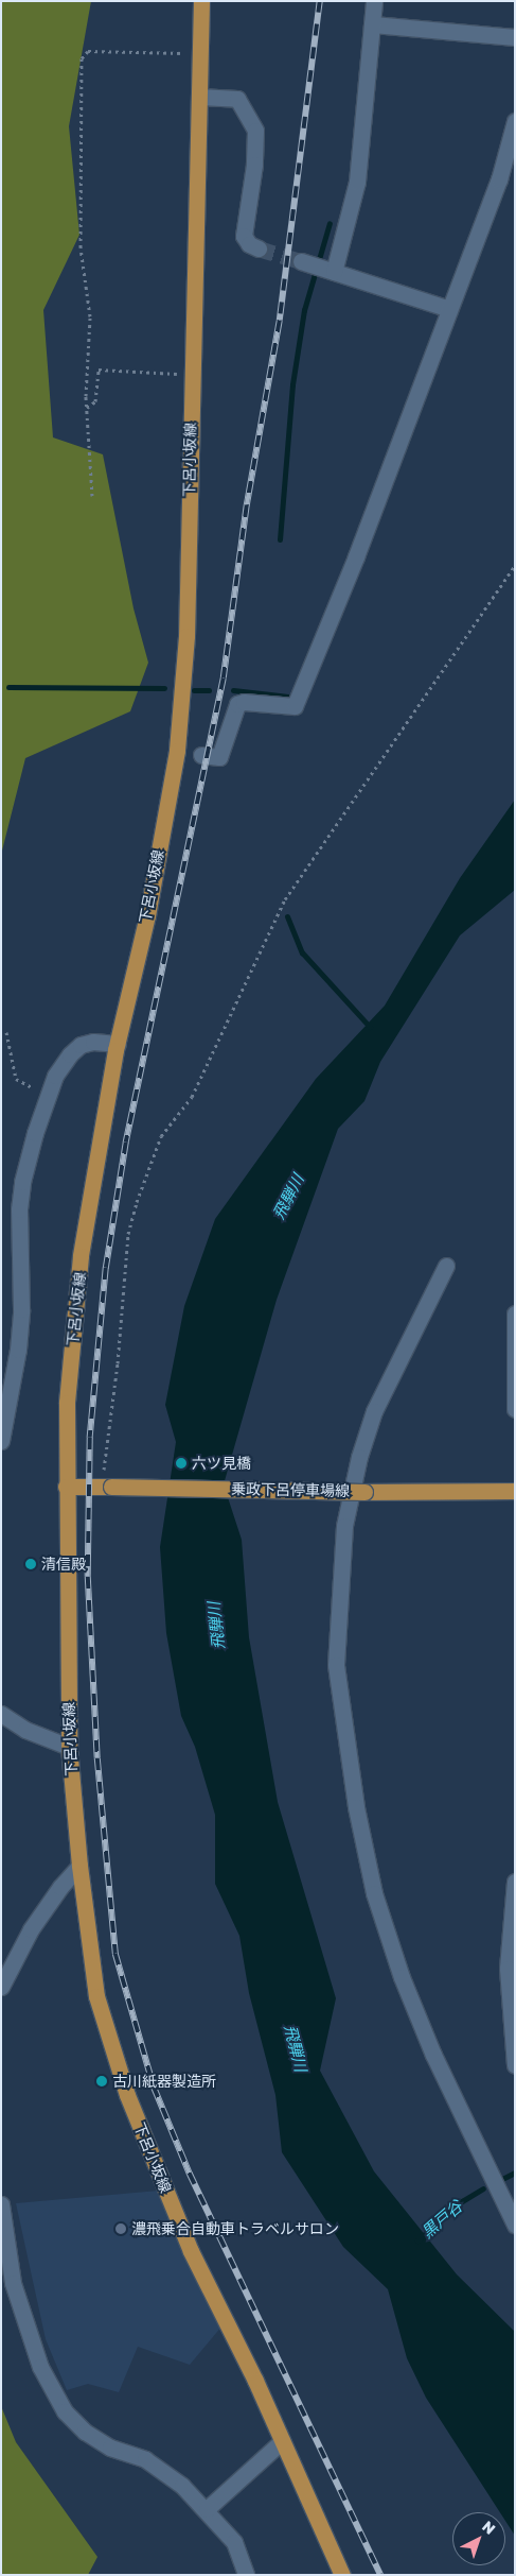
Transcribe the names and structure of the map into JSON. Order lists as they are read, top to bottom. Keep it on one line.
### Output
{"streets":{"main road":["下呂小坂線","乗政下呂停車場線"]},"crossings":[["下呂小坂線","乗政下呂停車場線"]],"water":["飛騨川","黒戸谷"],"places":["六ツ見橋","清信殿","古川紙器製造所","濃飛乗合自動車トラベルサロン"],"north":"top right"}
